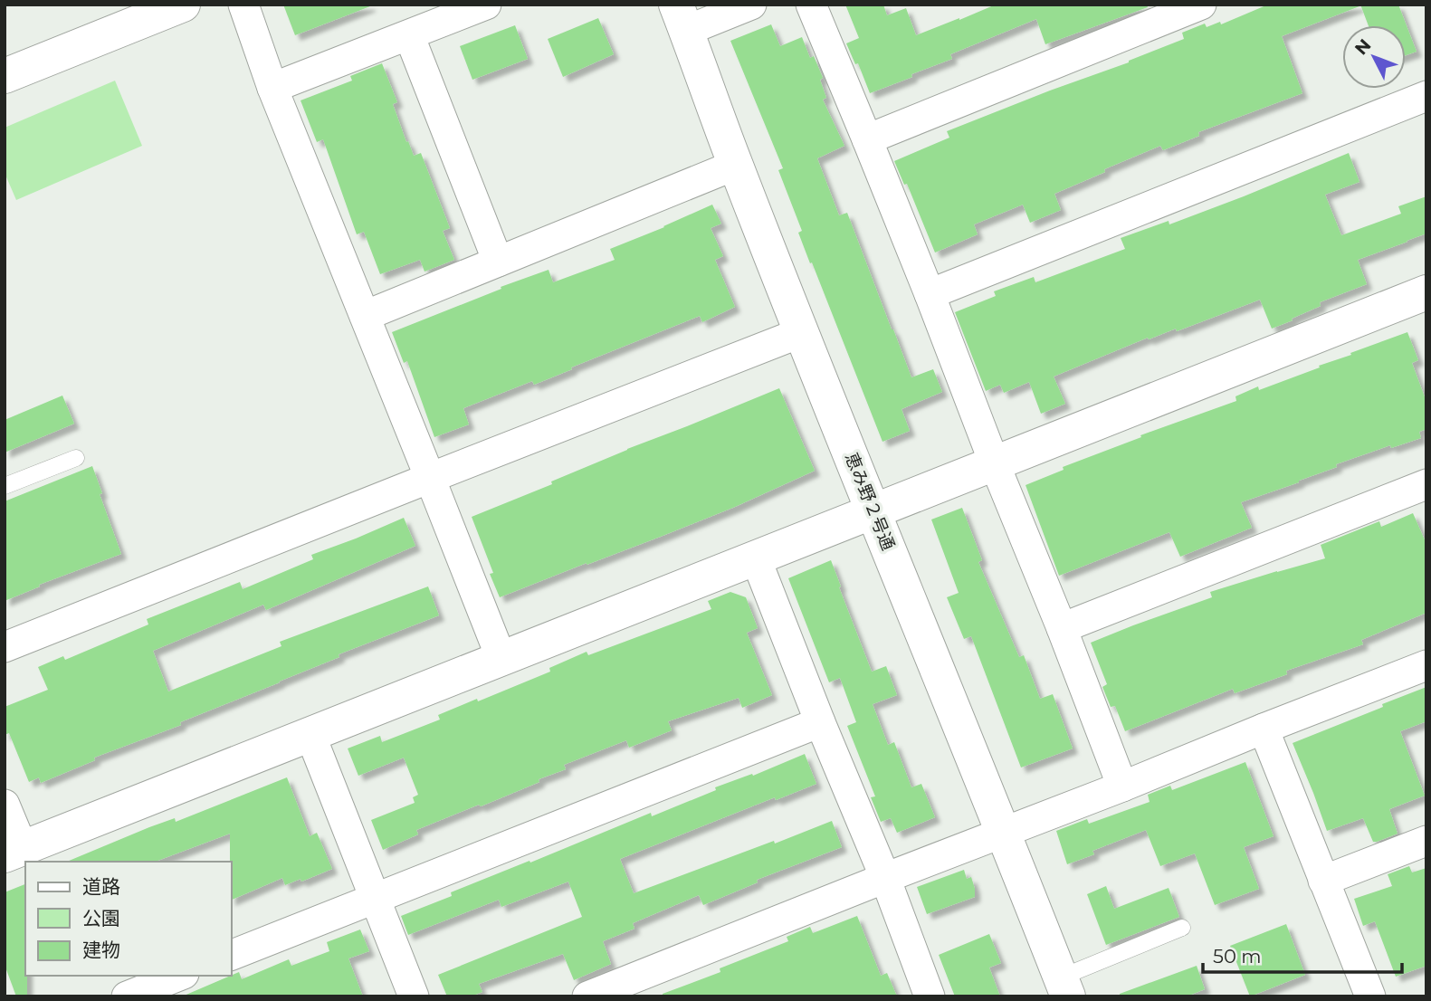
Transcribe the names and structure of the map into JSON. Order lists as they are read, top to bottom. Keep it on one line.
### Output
{"streets":{"street":["恵み野２号通"]},"legend":["道路","公園","建物"],"scale_bar":"50 m","north":"top left"}
